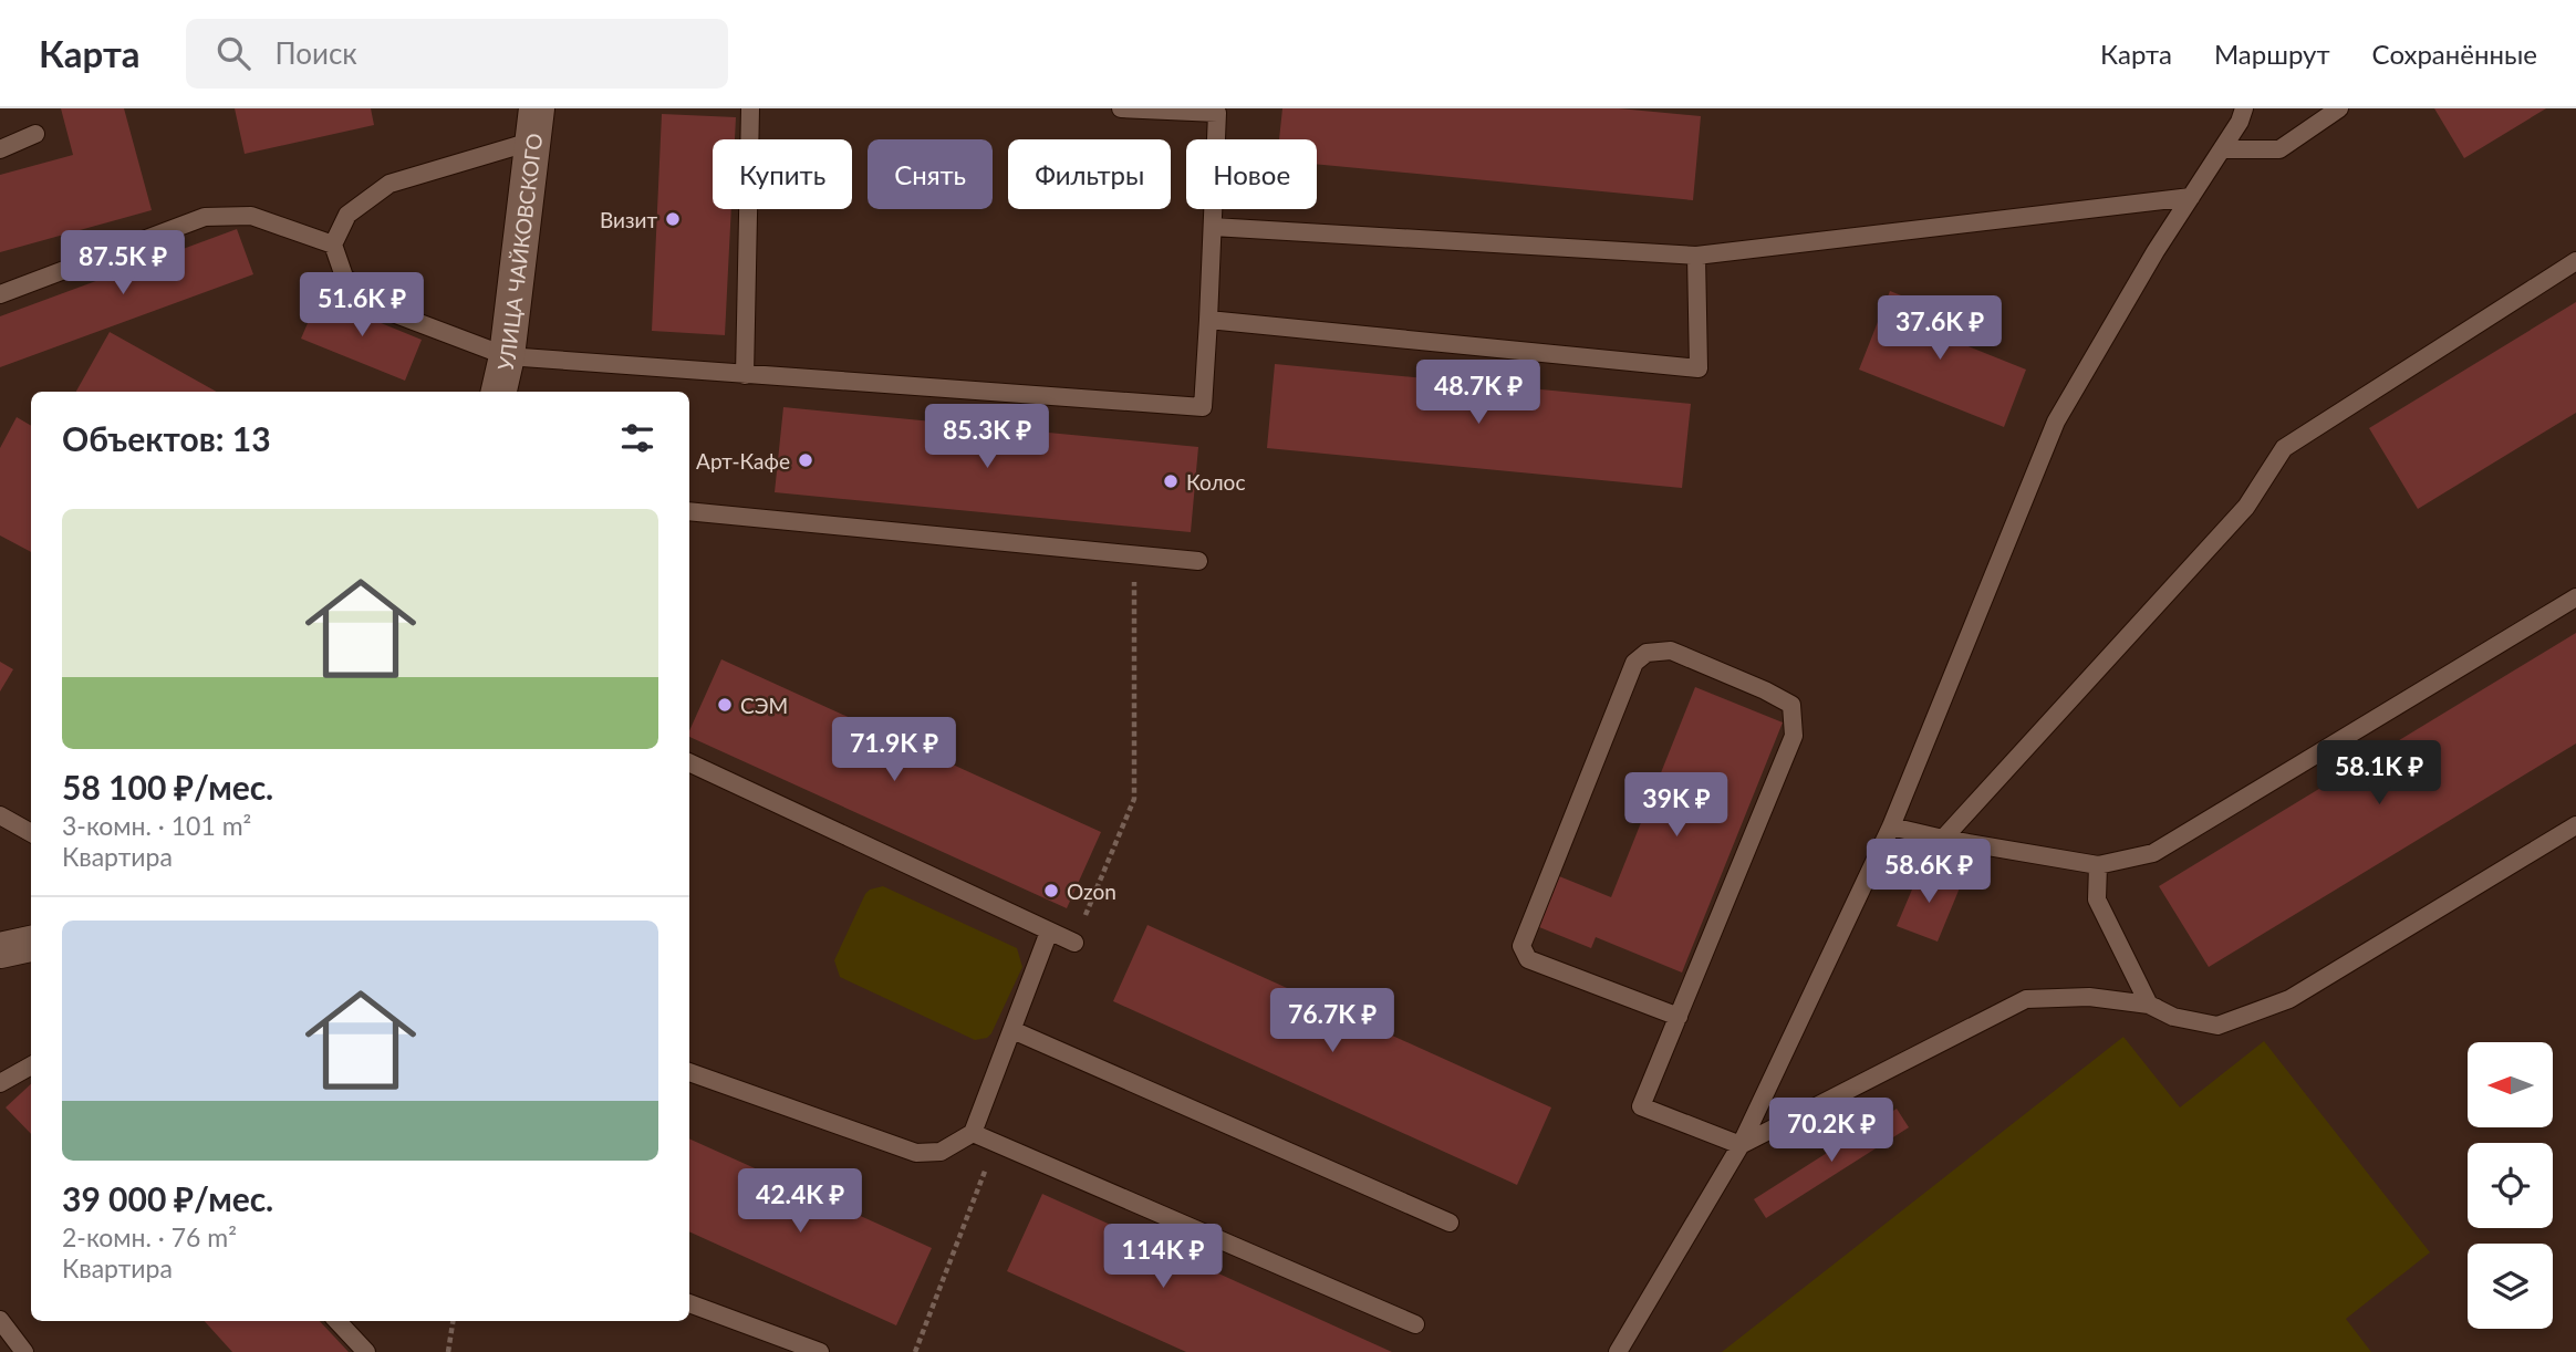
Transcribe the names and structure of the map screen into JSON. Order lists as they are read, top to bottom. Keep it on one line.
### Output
{"streets":{"street":["УЛИЦА ЧАЙКОВСКОГО"]},"places":["Визит","Арт-Кафе","Колос","СЭМ","Ozon"],"north":"left","page":{"header":"Карта","search":"Поиск","nav":["Карта","Маршрут","Сохранённые"],"chip":["Купить","Снять","Фильтры","Новое"],"price":["87.5K ₽","51.6K ₽","37.6K ₽","48.7K ₽","85.3K ₽","71.9K ₽","58.1K ₽","39K ₽","58.6K ₽","76.7K ₽","70.2K ₽","42.4K ₽","114K ₽"],"heading":"Объектов: 13","list":[{"name":"58 100 ₽/мес.","note":"3-комн. · 101 m² · Квартира"},{"name":"39 000 ₽/мес.","note":"2-комн. · 76 m² · Квартира"}]}}
